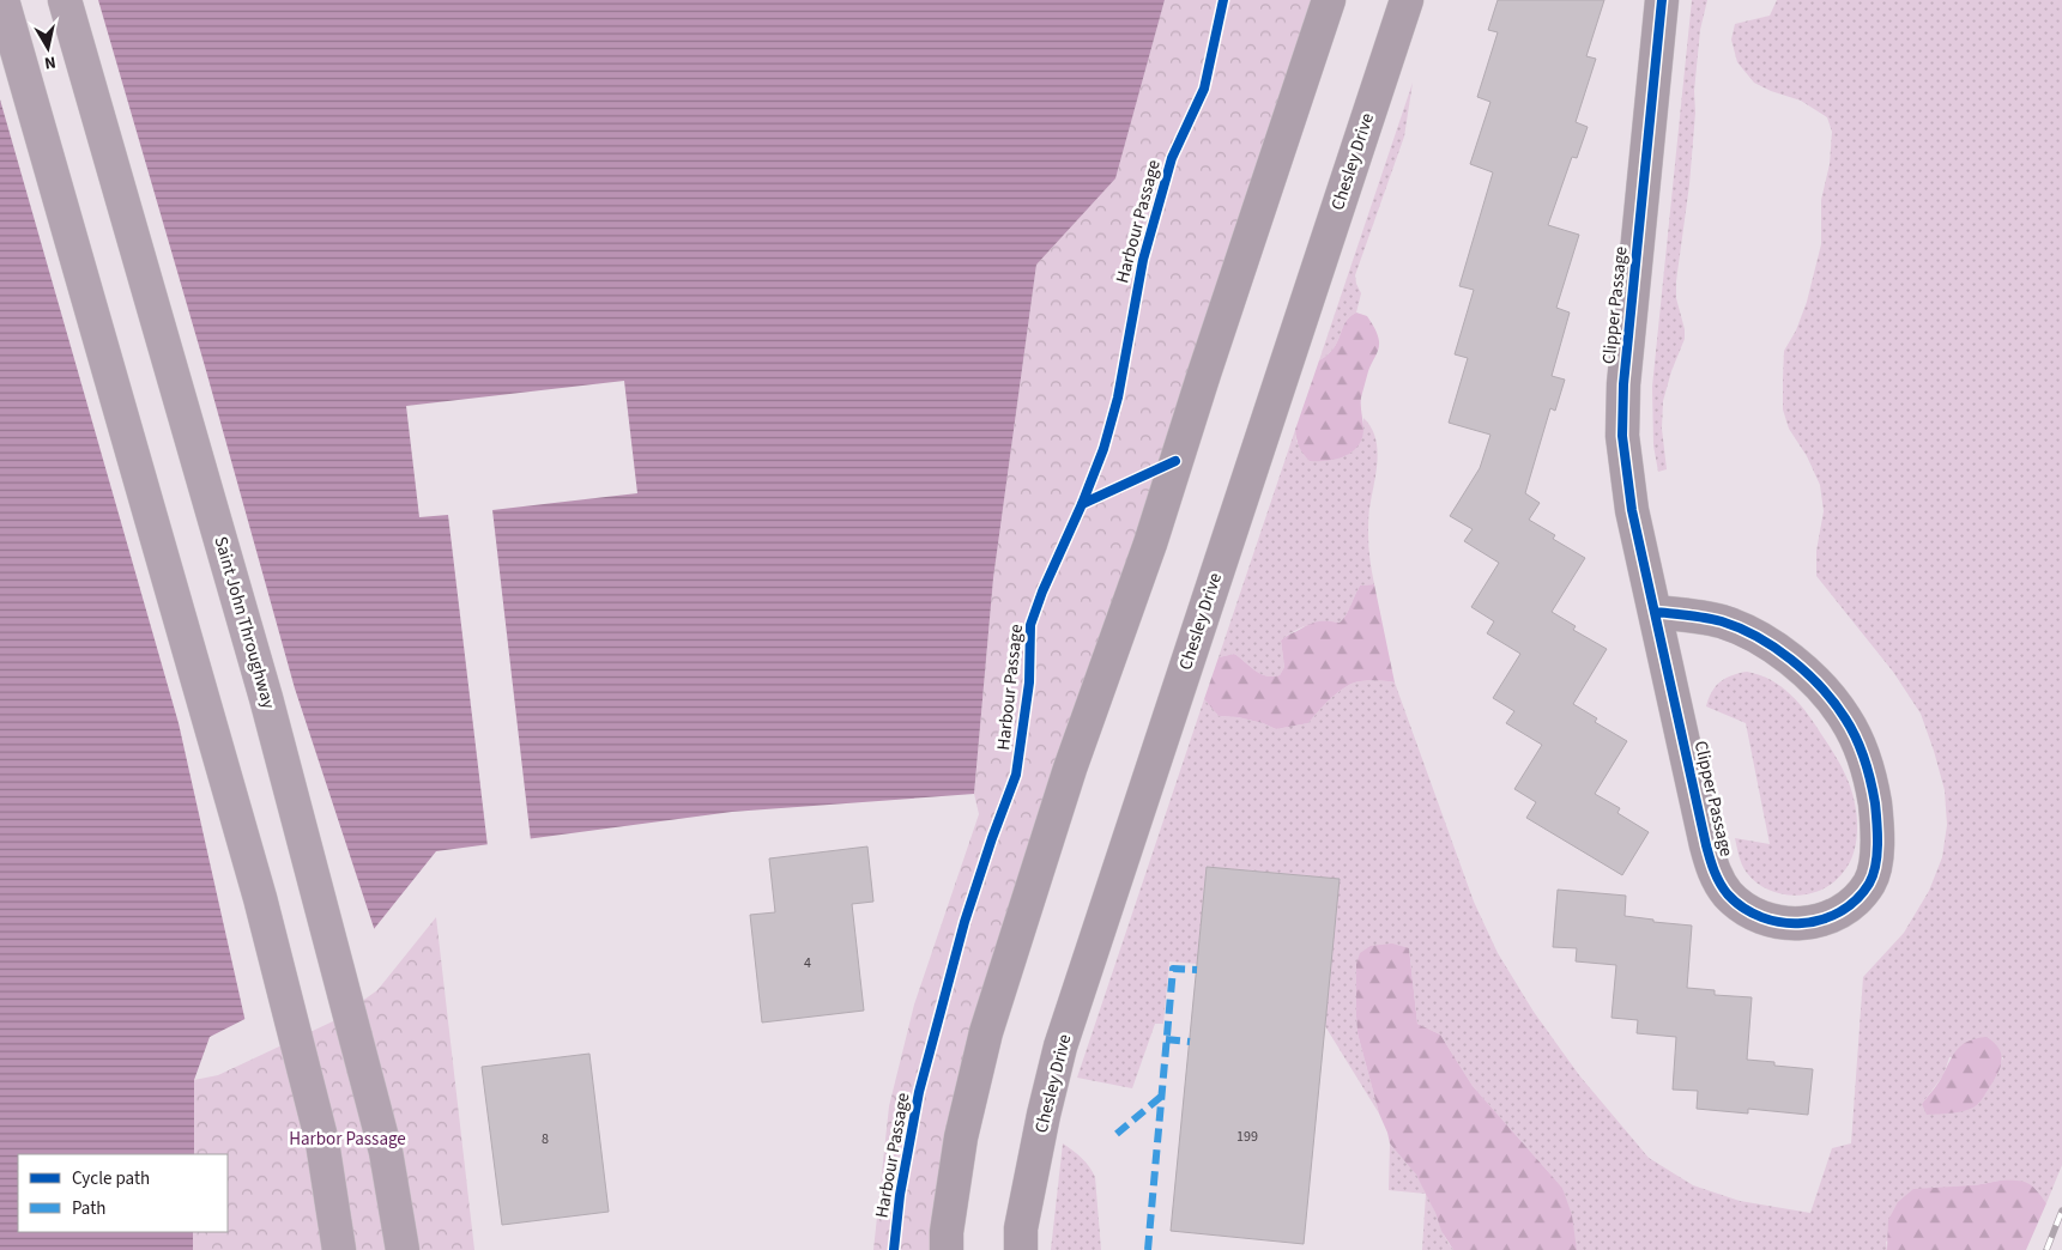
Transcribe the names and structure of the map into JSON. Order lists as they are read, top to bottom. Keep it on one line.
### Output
{"streets":{"highway":["Saint John Throughway"],"main road":["Chesley Drive"],"street":["Clipper Passage"],"cycle path":["Harbour Passage"]},"parks":["Harbor Passage"],"house_numbers":["4","199","8"],"legend":["Cycle path","Path"],"north":"bottom"}
